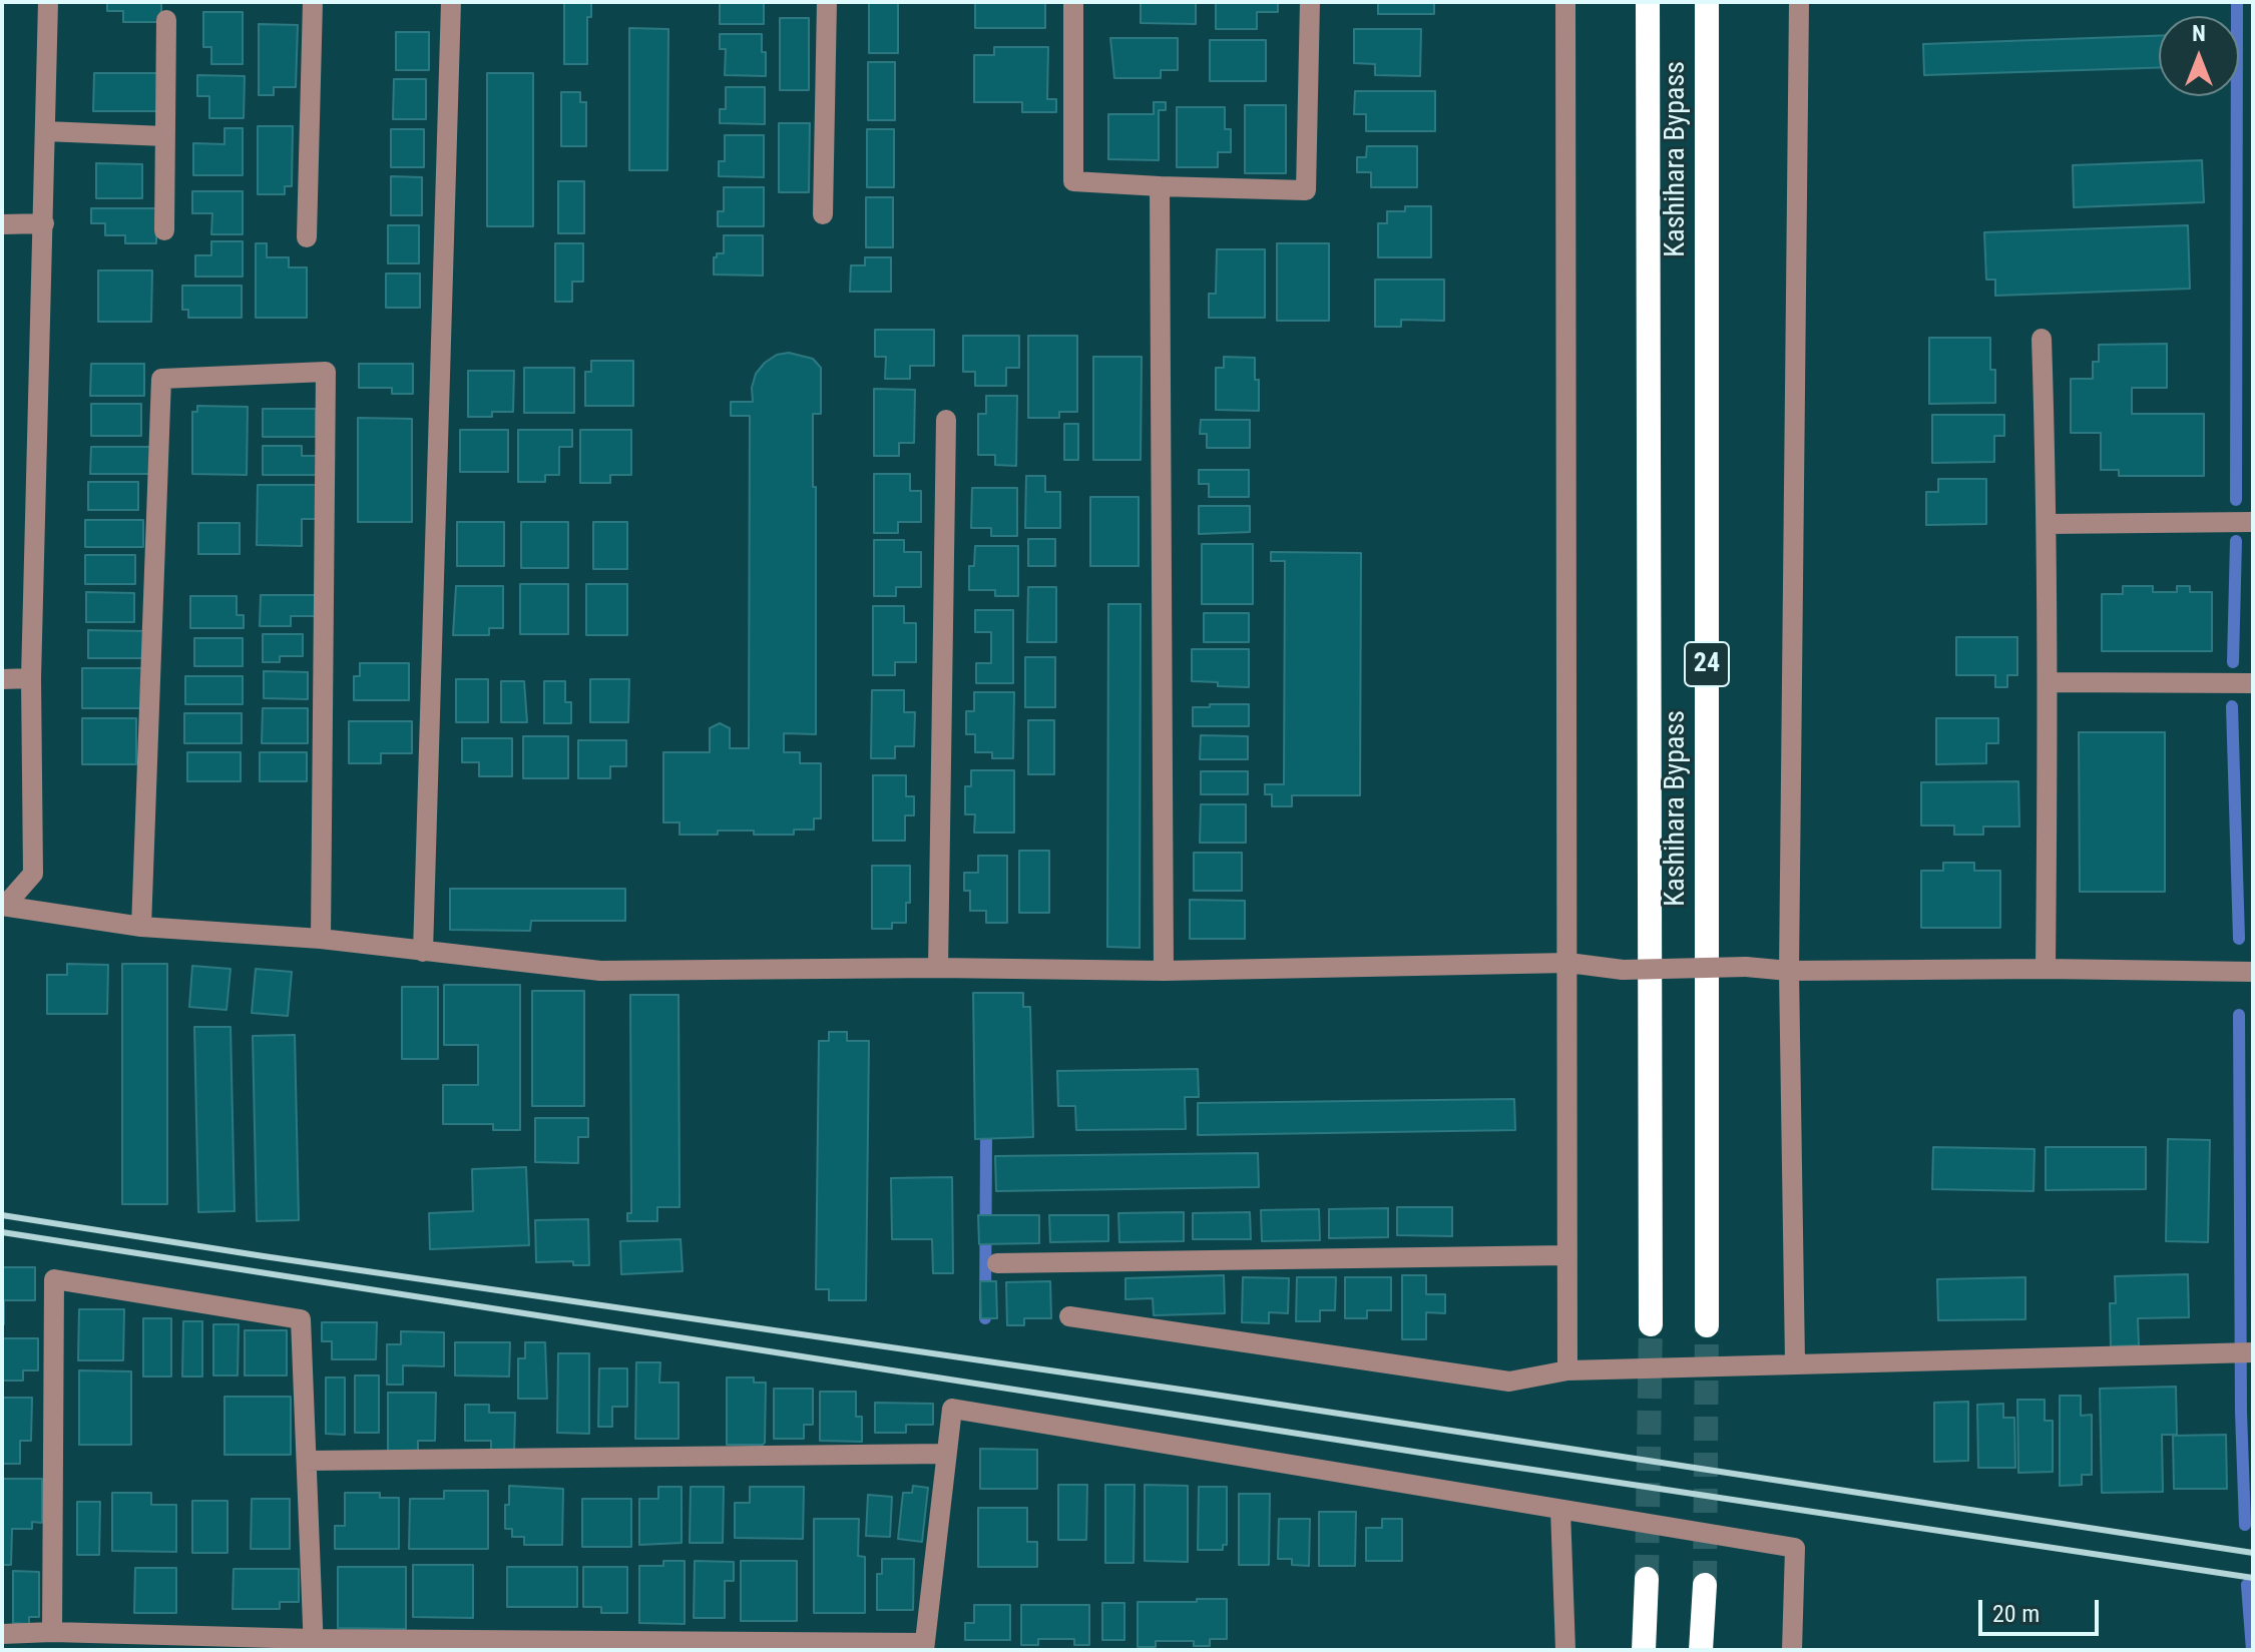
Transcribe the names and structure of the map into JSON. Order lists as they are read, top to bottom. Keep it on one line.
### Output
{"streets":{"highway":["Kashihara Bypass","24"]},"scale_bar":"20 m","north":"top"}
